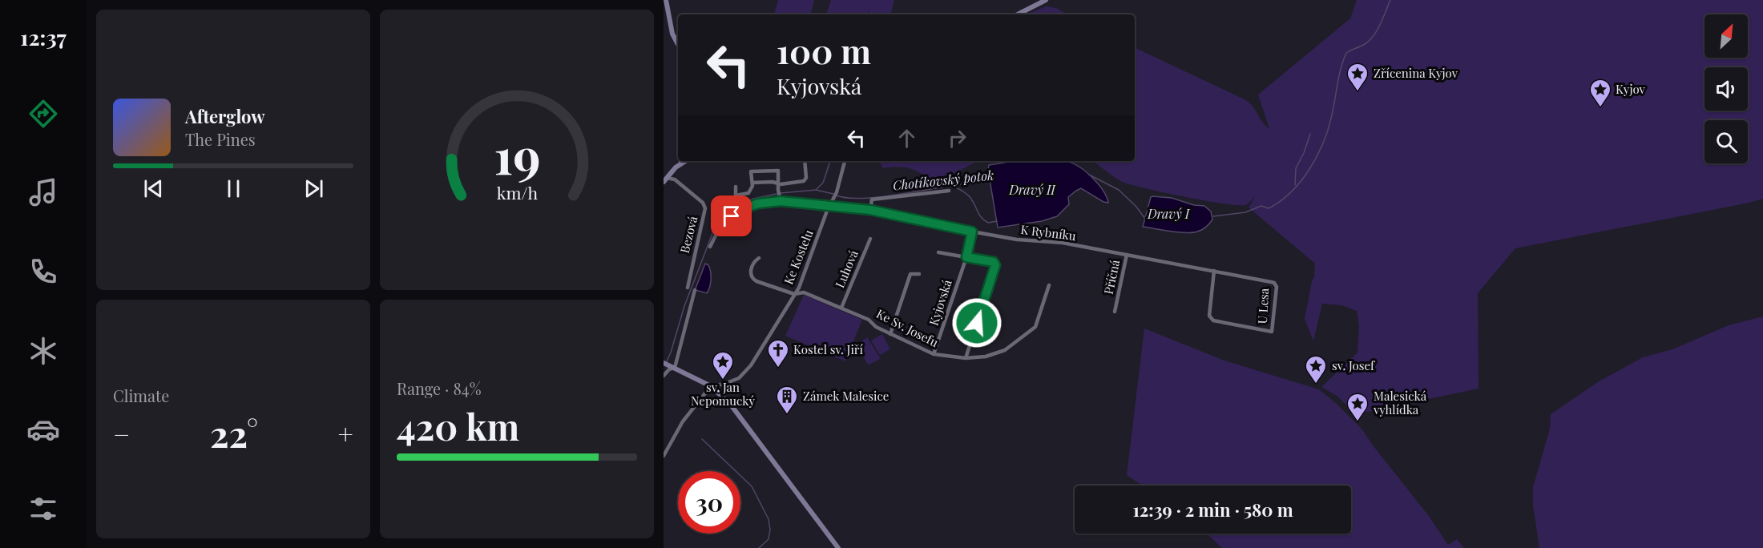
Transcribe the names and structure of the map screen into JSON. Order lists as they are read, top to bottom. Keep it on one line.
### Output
{"streets":{"street":["K Rybníku","Bezová","Ke Kostelu","Luhová","Příčná","Kyjovská","U Lesa","Ke Sv. Josefu"]},"crossings":[["K Rybníku","Ke Kostelu"],["K Rybníku","Příčná"],["K Rybníku","Kyjovská"],["K Rybníku","U Lesa"],["Ke Kostelu","Ke Sv. Josefu"],["Luhová","Ke Sv. Josefu"],["Kyjovská","Ke Sv. Josefu"]],"water":["Chotíkovský potok","Dravý II","Dravý I"],"places":{"place":["Zřícenina Kyjov","Kyjov","sv. Jan Nepomucký","sv. Josef","Malesická vyhlídka"],"church":["Kostel sv. Jiří"],"building":["Zámek Malesice"]},"north":"top right","page":{"tabs":"12:37","turn":["100 m","Kyjovská"],"song":["Afterglow","The Pines"],"tile":["Climate",["Range · 84%","420 km"]],"heat":["−","22°","+"],"limit":"30","trip":"12:39 · 2 min · 580 m","gauge":["19","km/h"]}}
